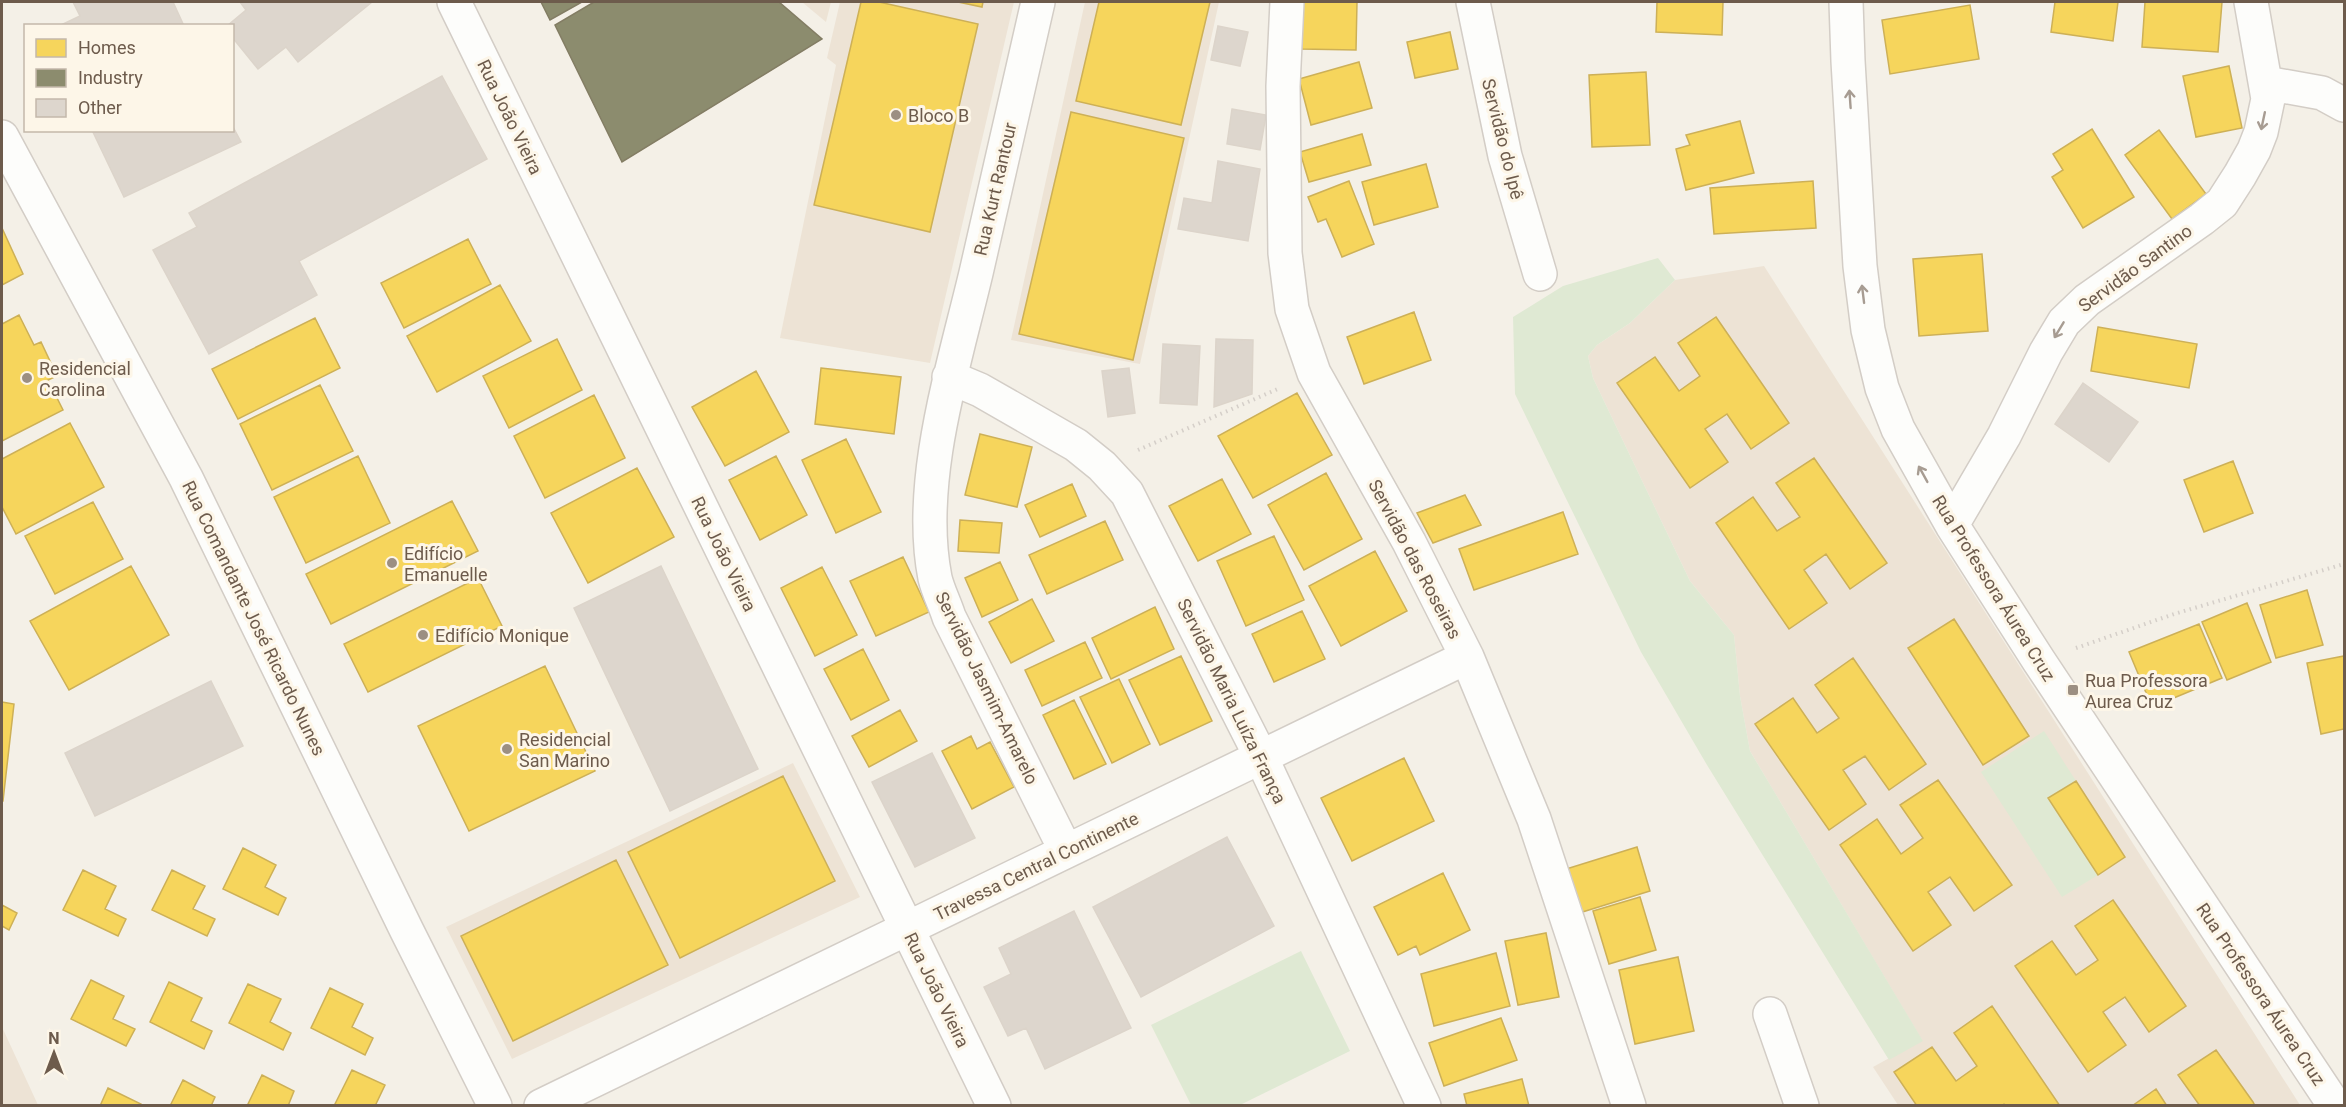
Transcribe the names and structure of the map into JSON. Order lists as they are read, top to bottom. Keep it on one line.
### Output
{"streets":{"street":["Rua João Vieira","Servidão do Ipê","Rua Kurt Rantour","Servidão Santino","Servidão das Roseiras","Rua Professora Áurea Cruz","Rua Comandante José Ricardo Nunes","Servidão Jasmim-Amarelo","Servidão Maria Luíza França","Travessa Central Continente"]},"crossings":[["Rua João Vieira","Travessa Central Continente"],["Rua Kurt Rantour","Servidão Jasmim-Amarelo"],["Rua Kurt Rantour","Servidão Maria Luíza França"],["Servidão Santino","Rua Professora Áurea Cruz"],["Servidão das Roseiras","Travessa Central Continente"],["Servidão Jasmim-Amarelo","Servidão Maria Luíza França"],["Servidão Jasmim-Amarelo","Travessa Central Continente"],["Servidão Maria Luíza França","Travessa Central Continente"]],"one_way":["Servidão Santino","Rua Professora Áurea Cruz"],"places":{"other":["Bloco B","Residencial Carolina","Edifício Emanuelle","Edifício Monique","Residencial San Marino"],"transit":["Rua Professora Aurea Cruz"]},"legend":["Homes","Industry","Other"],"north":"top"}
